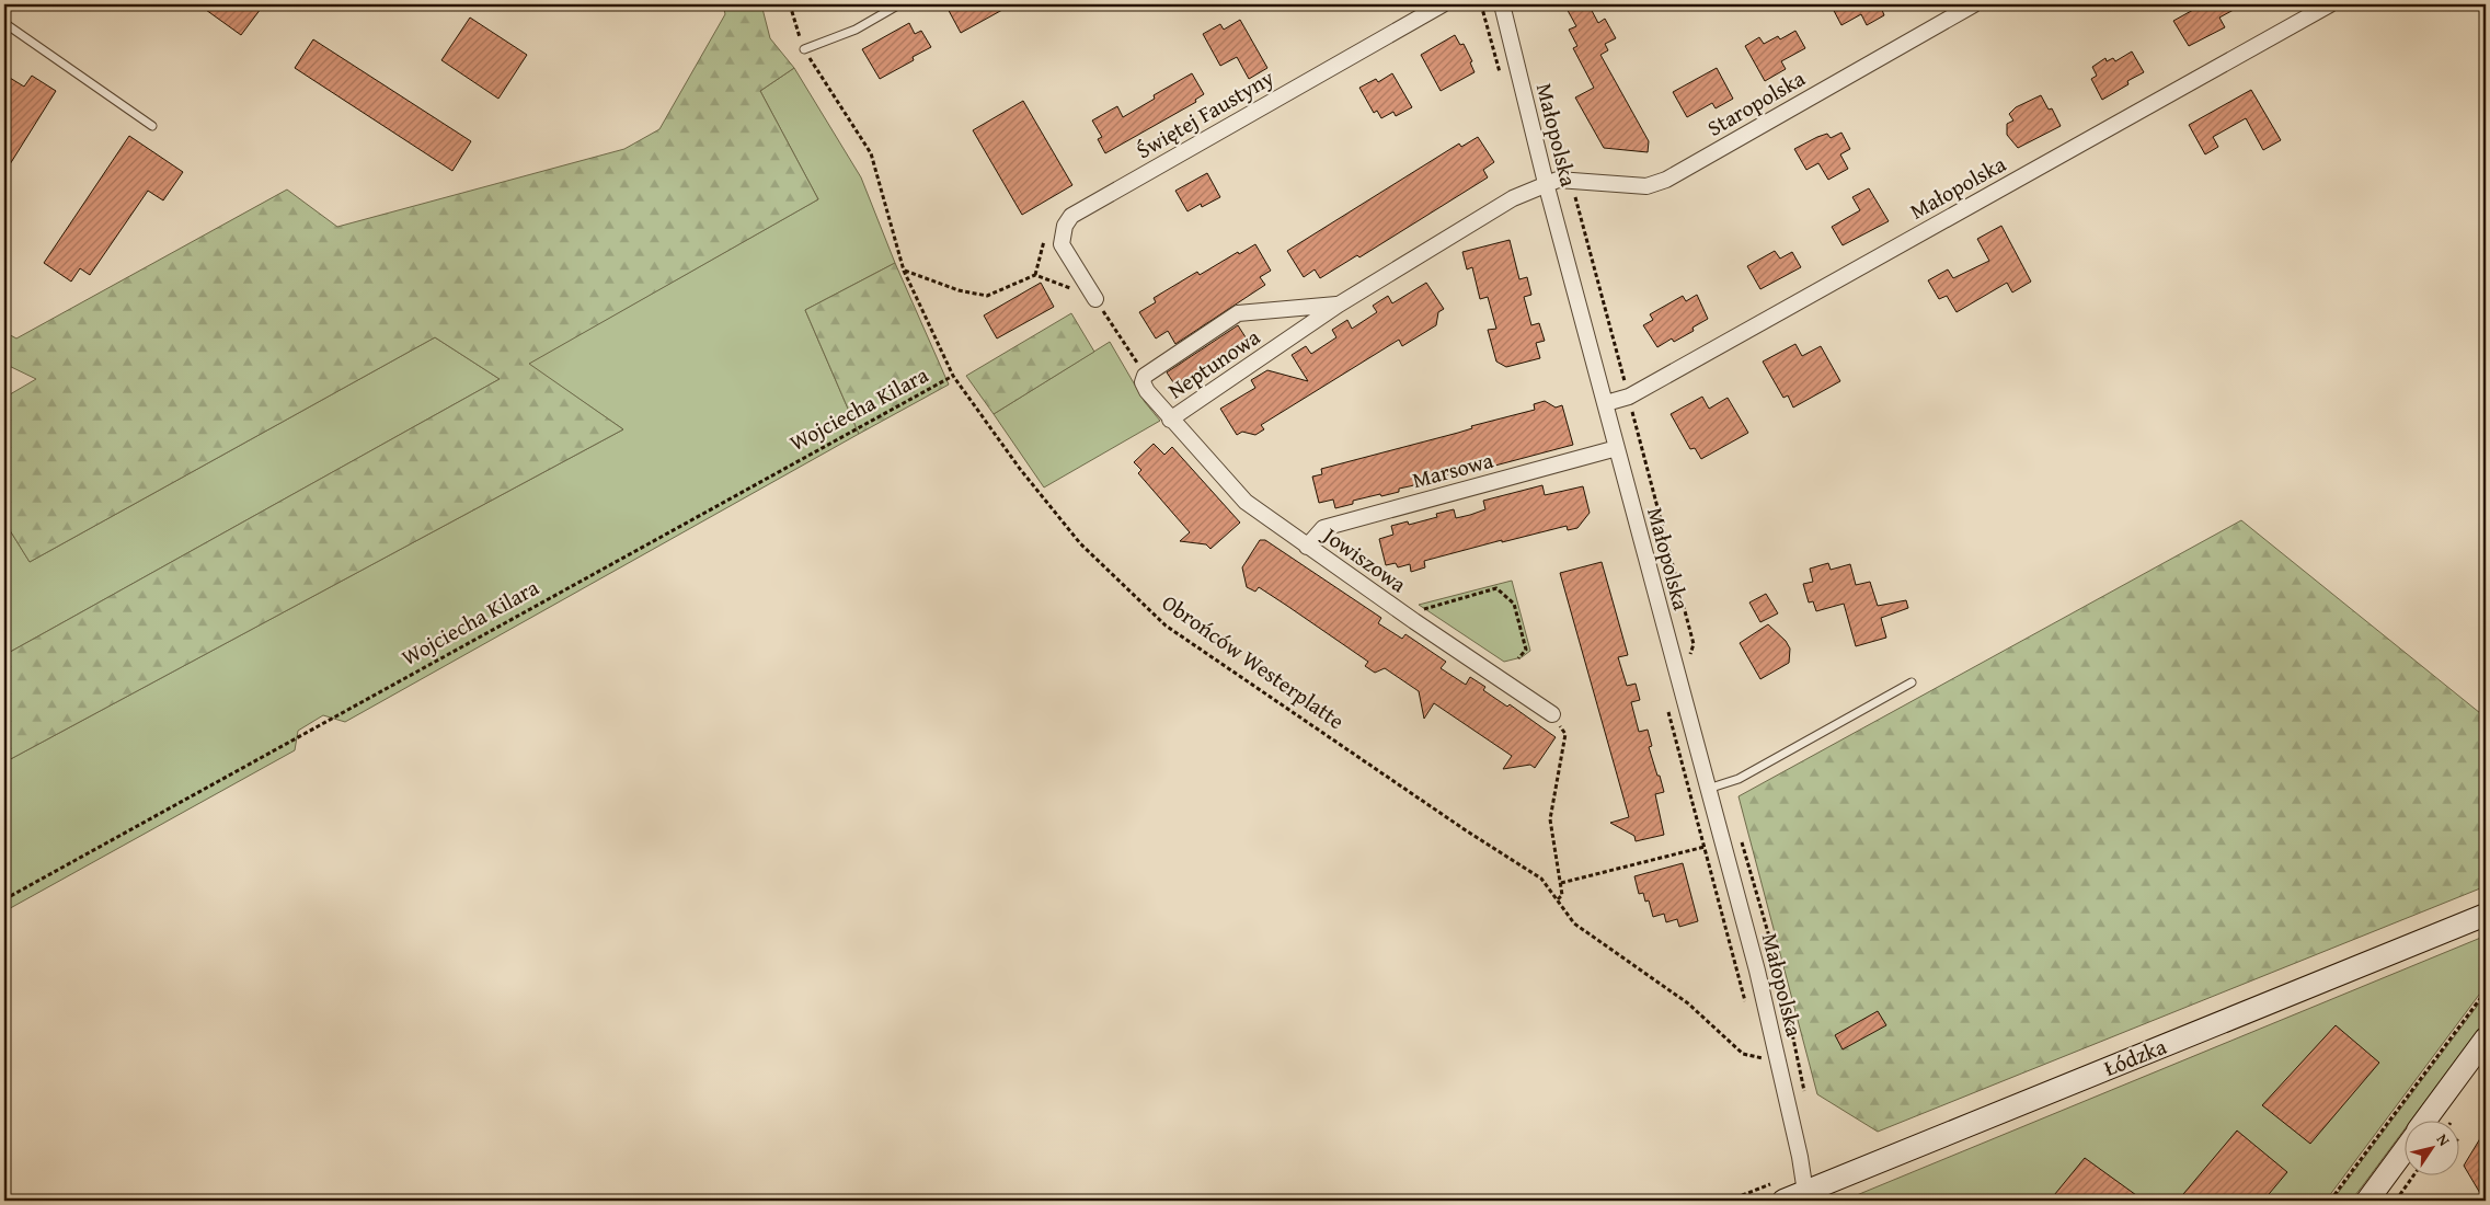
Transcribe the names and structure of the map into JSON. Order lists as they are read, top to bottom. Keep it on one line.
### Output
{"streets":{"street":["Staropolska","Świętej Faustyny","Małopolska","Neptunowa","Marsowa","Jowiszowa","Łódzka"],"path":["Wojciecha Kilara","Obrońców Westerplatte"]},"crossings":[["Staropolska","Małopolska"],["Staropolska","Neptunowa"],["Małopolska","Neptunowa"],["Małopolska","Marsowa"],["Małopolska","Obrońców Westerplatte"],["Małopolska","Łódzka"],["Neptunowa","Jowiszowa"],["Wojciecha Kilara","Obrońców Westerplatte"],["Marsowa","Jowiszowa"]],"north":"top right"}
